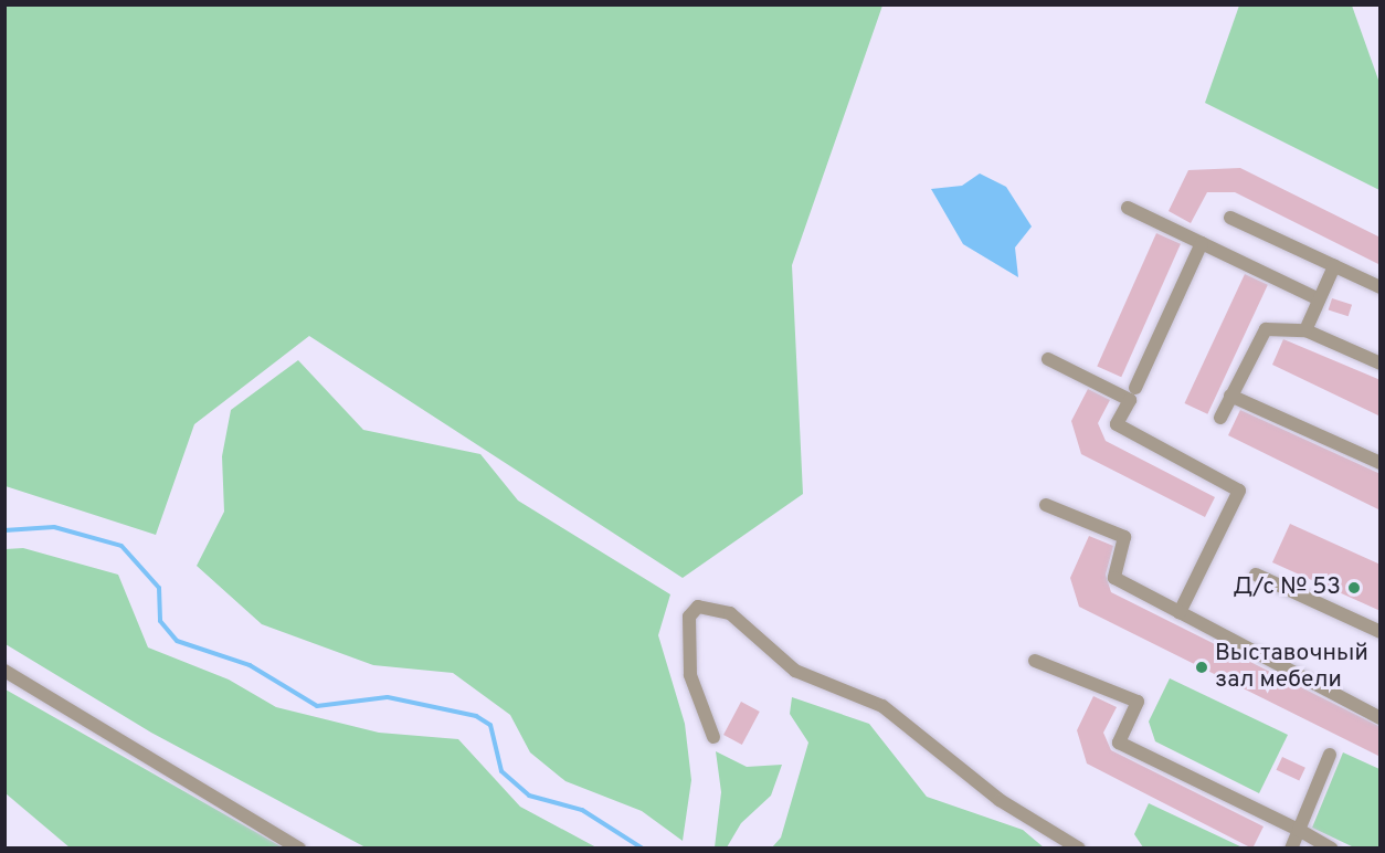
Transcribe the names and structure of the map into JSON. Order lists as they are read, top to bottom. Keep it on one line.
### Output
{"places":["Д/с № 53","Выставочный зал мебели"]}
